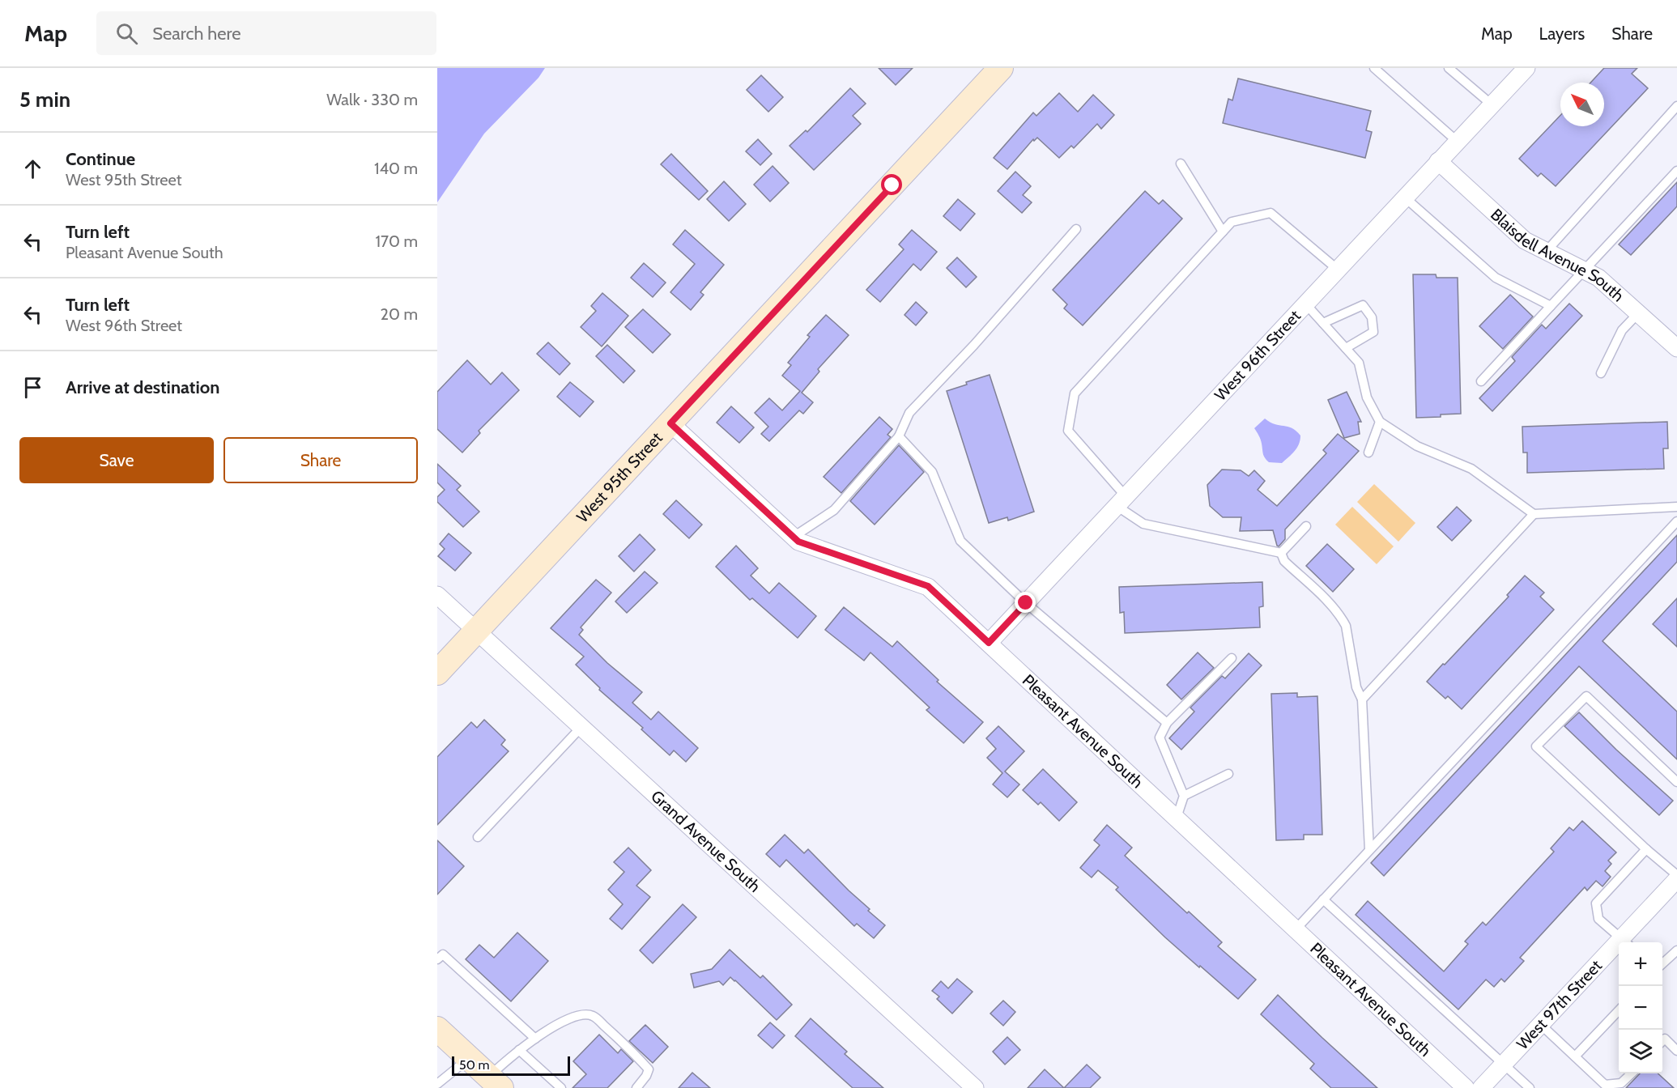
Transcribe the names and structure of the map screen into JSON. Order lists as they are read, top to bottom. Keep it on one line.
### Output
{"streets":{"street":["Blaisdell Avenue South","West 96th Street","West 95th Street","Pleasant Avenue South","Grand Avenue South","West 97th Street"]},"crossings":[["Blaisdell Avenue South","West 96th Street"],["West 96th Street","Pleasant Avenue South"],["West 95th Street","Pleasant Avenue South"],["West 95th Street","Grand Avenue South"]],"scale_bar":"50 m","north":"top left","page":{"header":"Map","search":"Search here","nav":["Map","Layers","Share"],"heading":["5 min","Walk · 330 m"],"list":[["Continue","West 95th Street","140 m"],["Turn left","Pleasant Avenue South","170 m"],["Turn left","West 96th Street","20 m"],"Arrive at destination"],"buttons":["Save","Share"],"map_buttons":["+","−"],"scale":"50 m"}}
